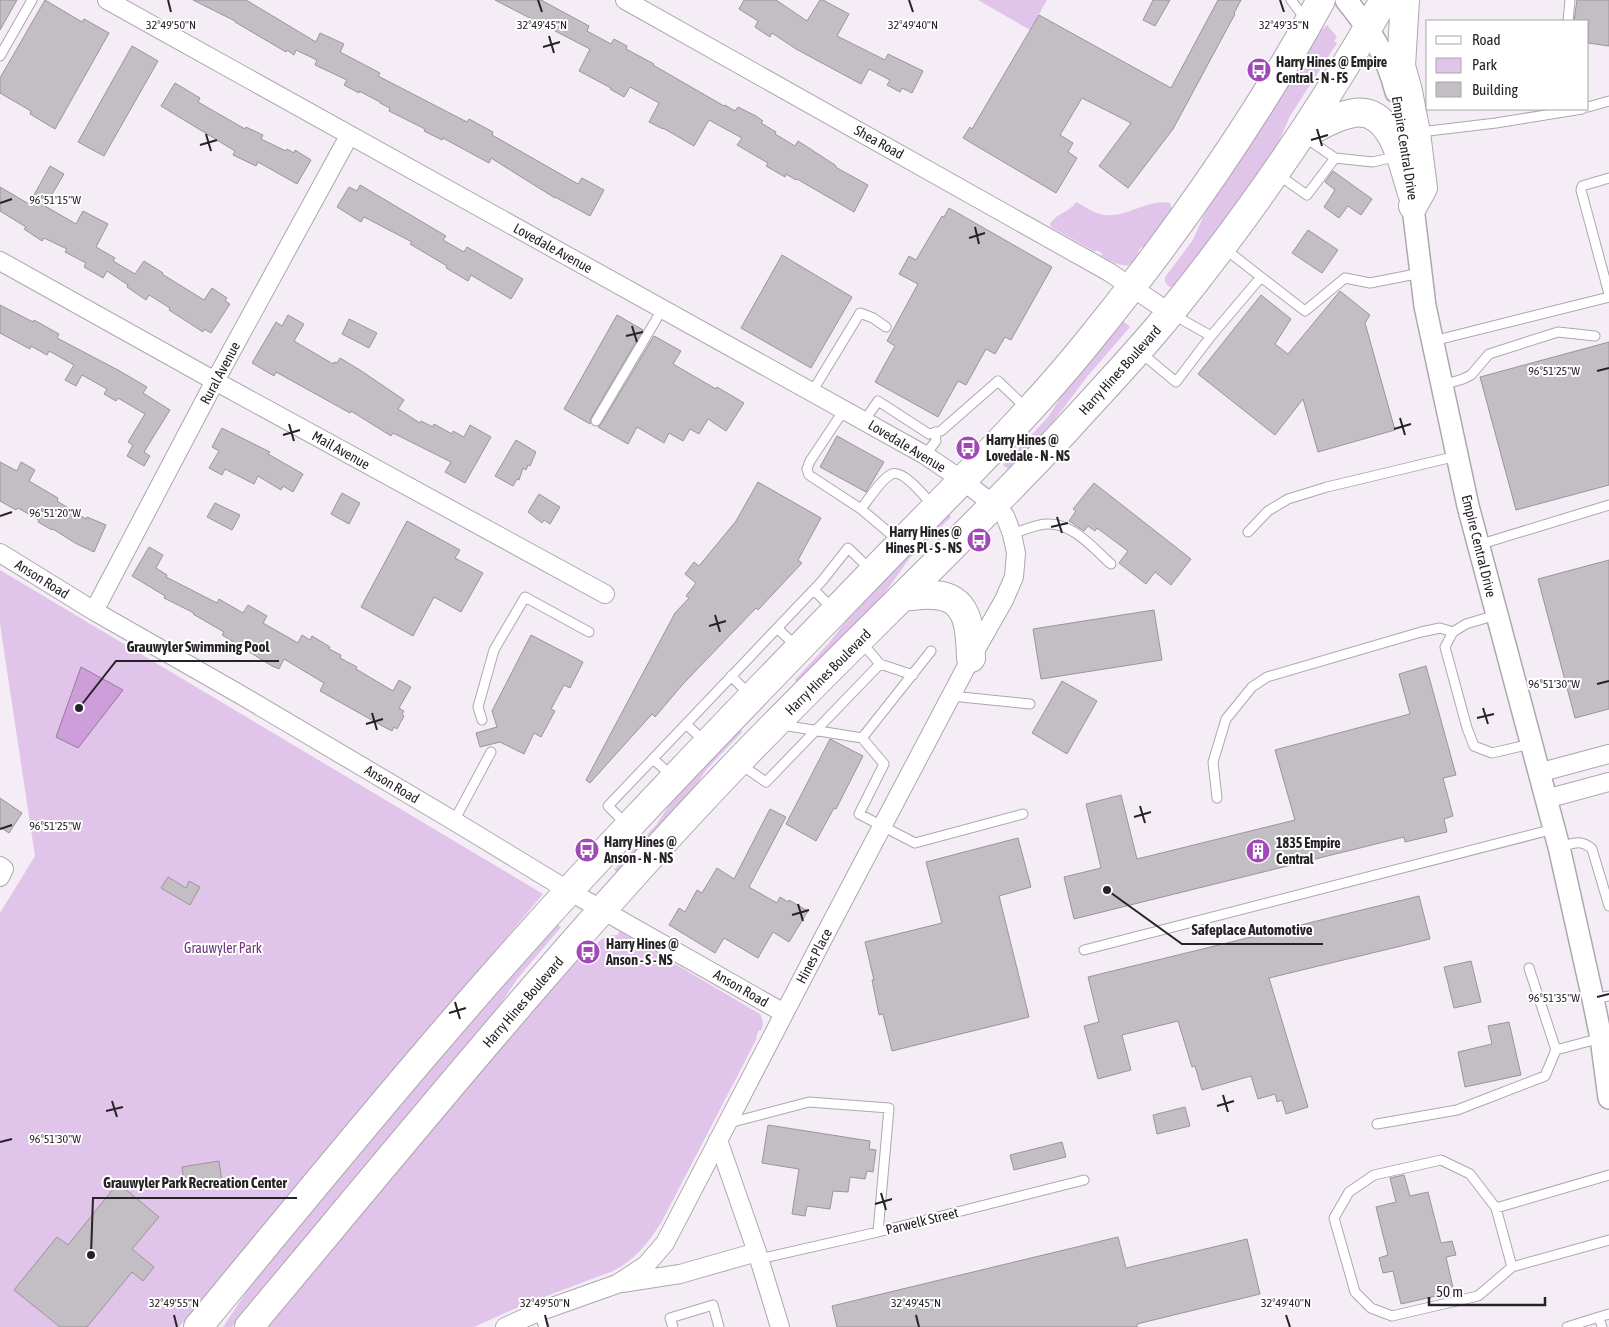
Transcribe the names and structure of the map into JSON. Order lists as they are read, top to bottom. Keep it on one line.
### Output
{"streets":{"main road":["Harry Hines Boulevard"],"street":["Shea Road","Empire Central Drive","Lovedale Avenue","Rural Avenue","Mail Avenue","Anson Road","Hines Place"],"lane":["Parwelk Street"]},"crossings":[["Shea Road","Harry Hines Boulevard"],["Empire Central Drive","Harry Hines Boulevard"],["Lovedale Avenue","Harry Hines Boulevard"],["Lovedale Avenue","Rural Avenue"],["Lovedale Avenue","Hines Place"],["Harry Hines Boulevard","Anson Road"],["Harry Hines Boulevard","Hines Place"],["Rural Avenue","Mail Avenue"],["Rural Avenue","Anson Road"],["Anson Road","Hines Place"]],"parks":["Grauwyler Park"],"places":{"bus stop":["Harry Hines @ Empire Central - N - FS","Harry Hines @ Lovedale - N - NS","Harry Hines @ Hines Pl - S - NS","Harry Hines @ Anson - N - NS","Harry Hines @ Anson - S - NS"],"other":["Grauwyler Swimming Pool","Safeplace Automotive","Grauwyler Park Recreation Center"],"building":["1835 Empire Central"]},"legend":["Road","Park","Building"],"scale_bar":"50 m","coordinates":["32°49'50\"N","32°49'45\"N","32°49'40\"N","32°49'35\"N","96°51'15\"W","96°51'25\"W","96°51'20\"W","96°51'30\"W","96°51'35\"W","32°49'55\"N"]}
